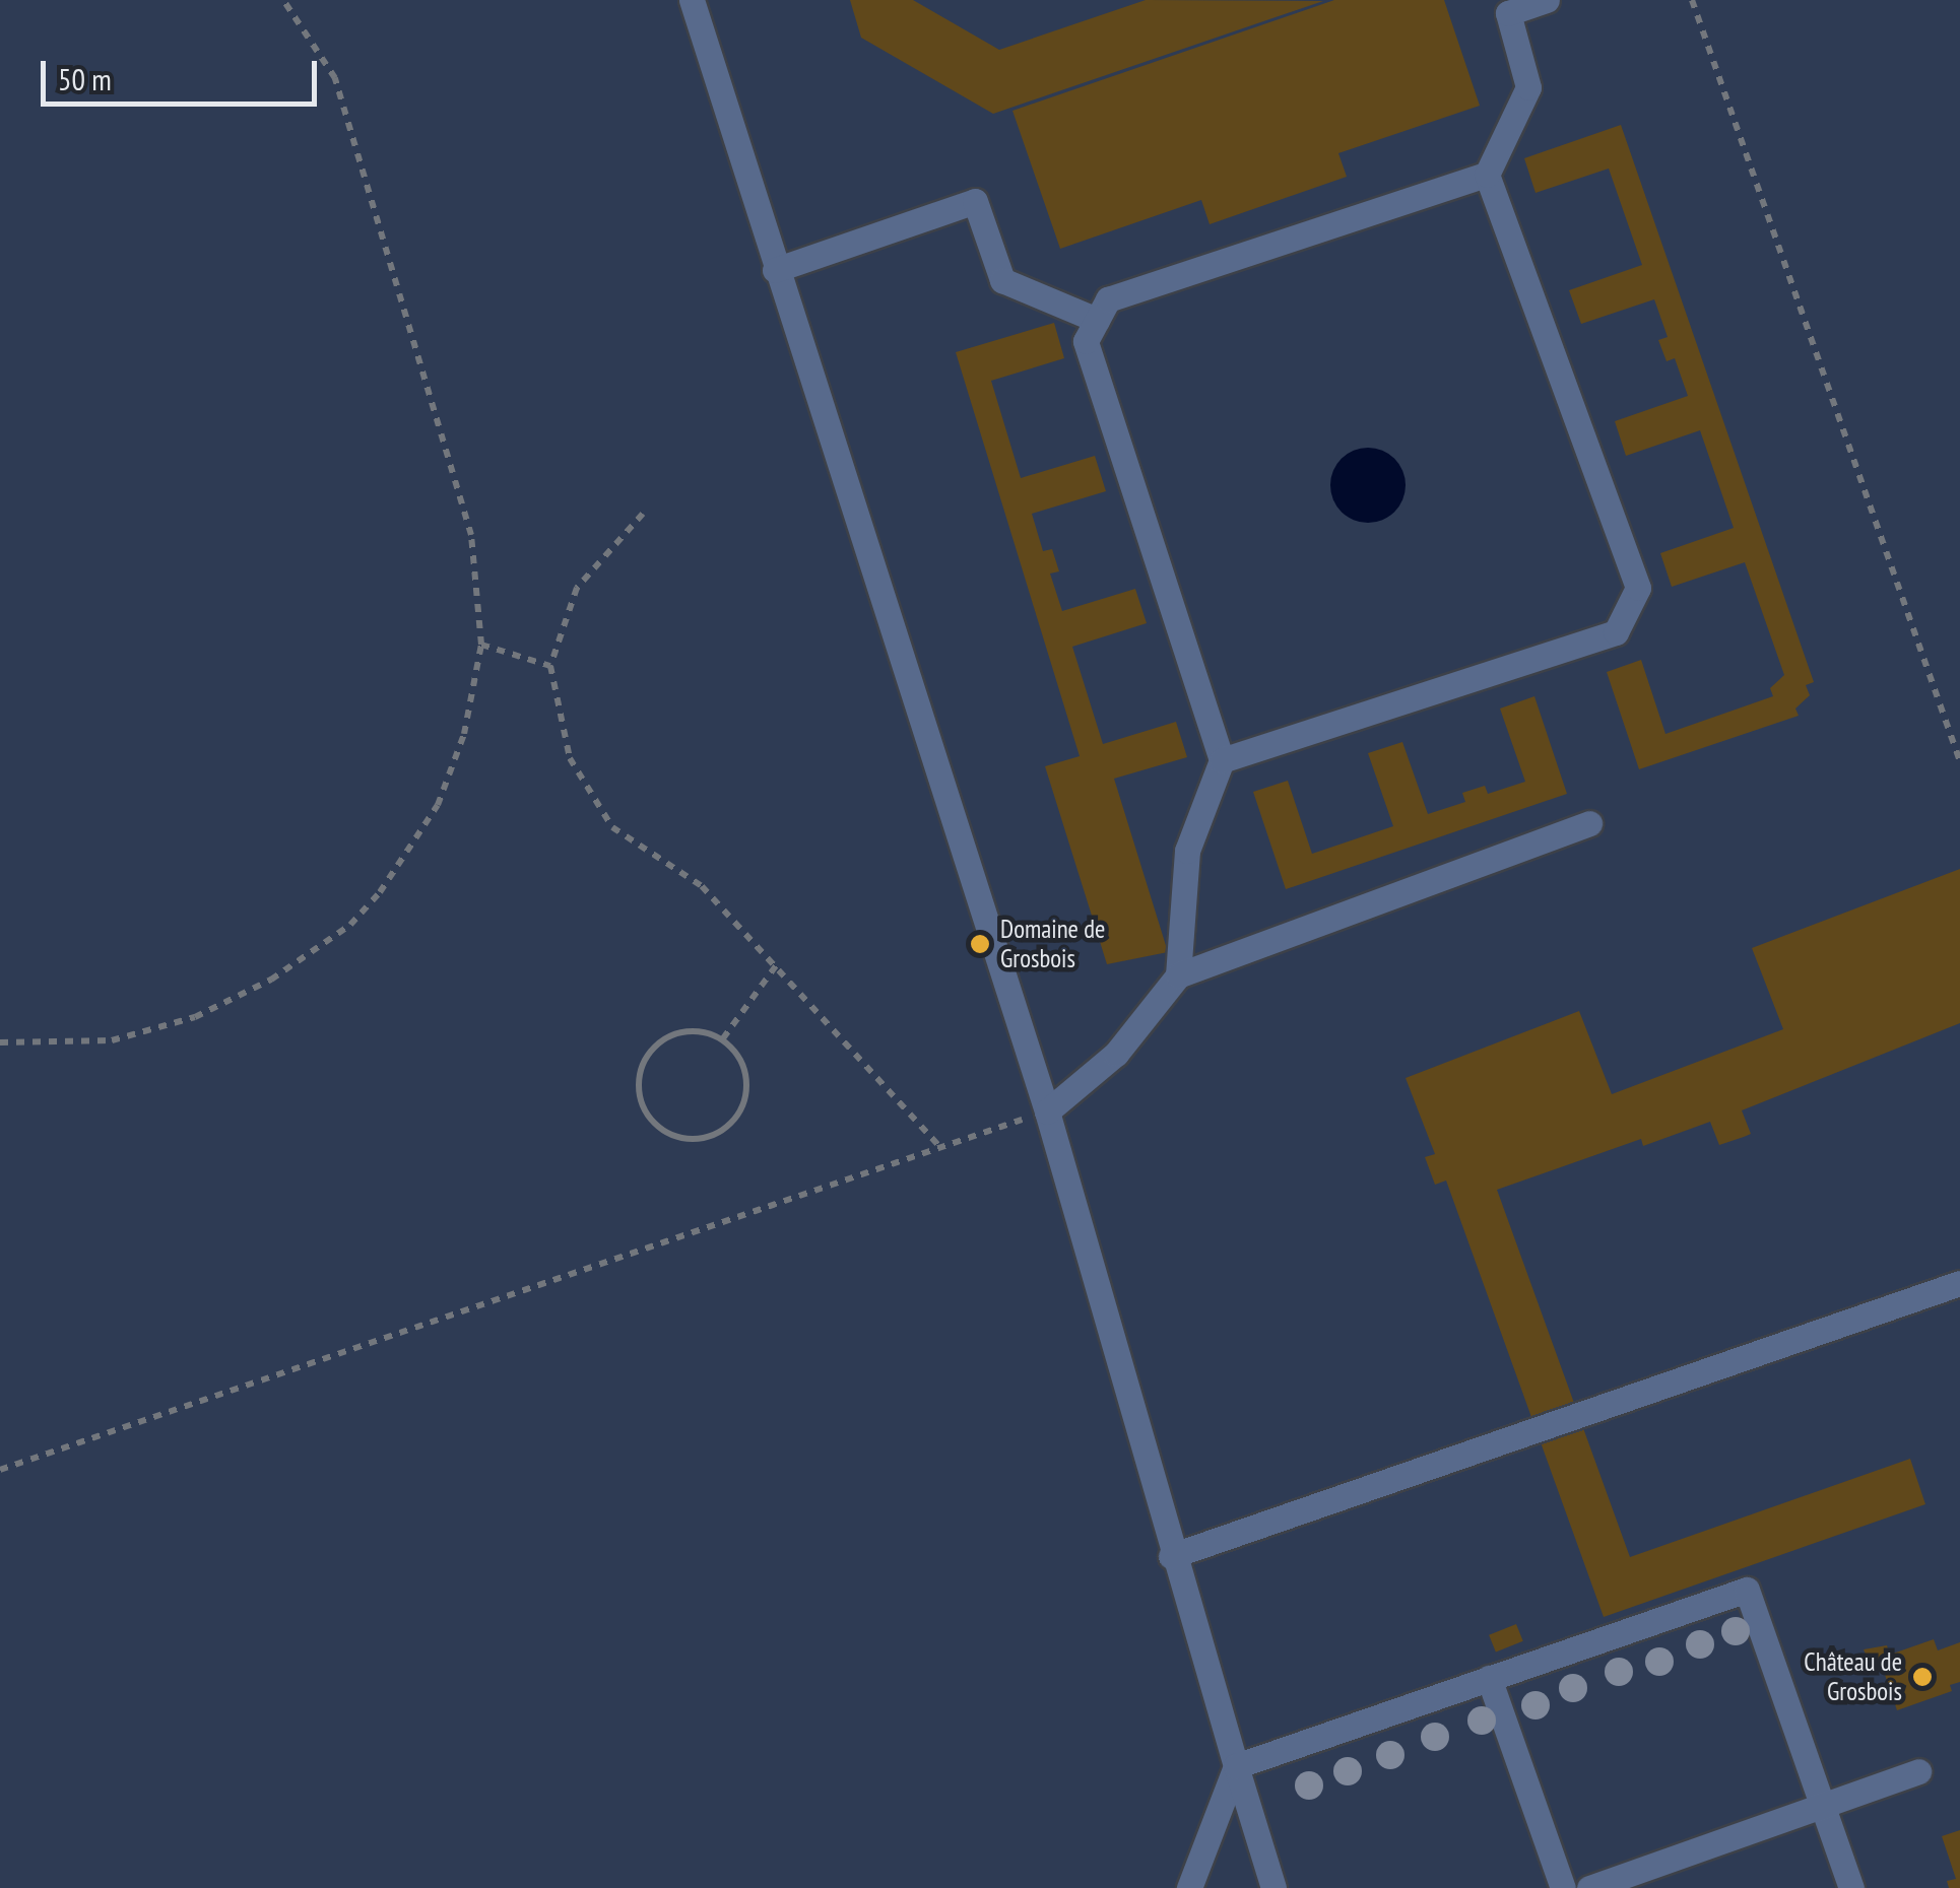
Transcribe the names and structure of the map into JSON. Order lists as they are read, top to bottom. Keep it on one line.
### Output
{"places":["Domaine de Grosbois","Château de Grosbois"],"scale_bar":"50 m"}
